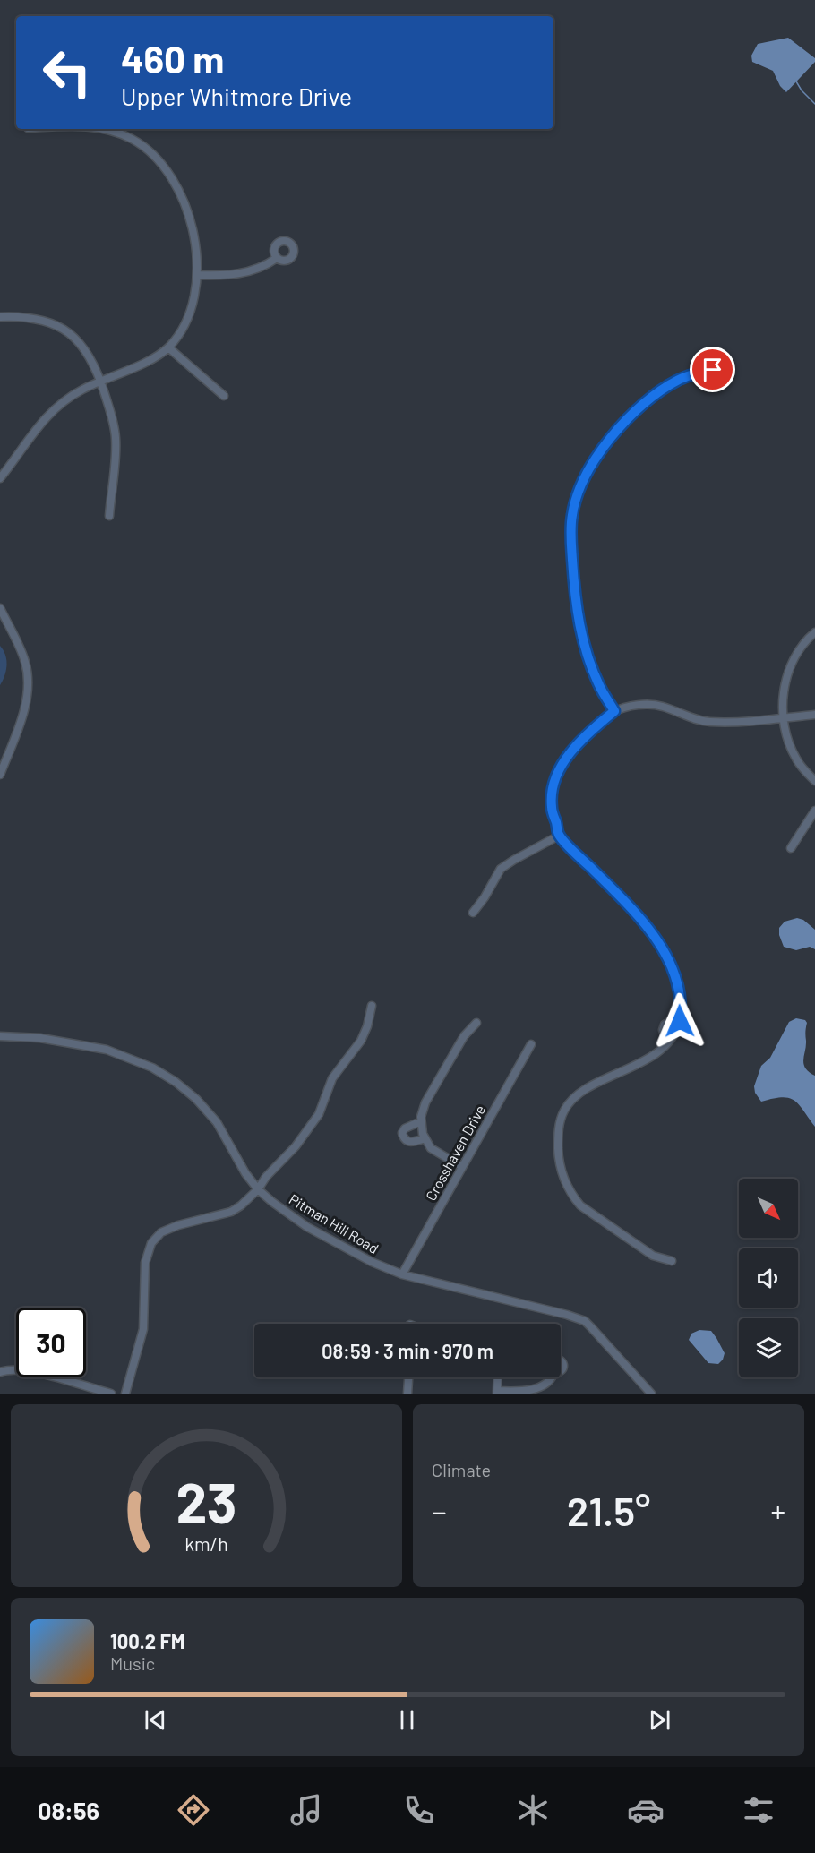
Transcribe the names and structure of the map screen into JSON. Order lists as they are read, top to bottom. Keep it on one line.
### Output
{"streets":{"street":["Crosshaven Drive","Pitman Hill Road"]},"crossings":[["Crosshaven Drive","Pitman Hill Road"]],"north":"bottom right","page":{"turn":["460 m","Upper Whitmore Drive"],"limit":"30","trip":"08:59 · 3 min · 970 m","tile":"Climate","heat":["−","21.5°","+"],"song":["100.2 FM","Music"],"tabs":"08:56","gauge":["23","km/h"]}}
